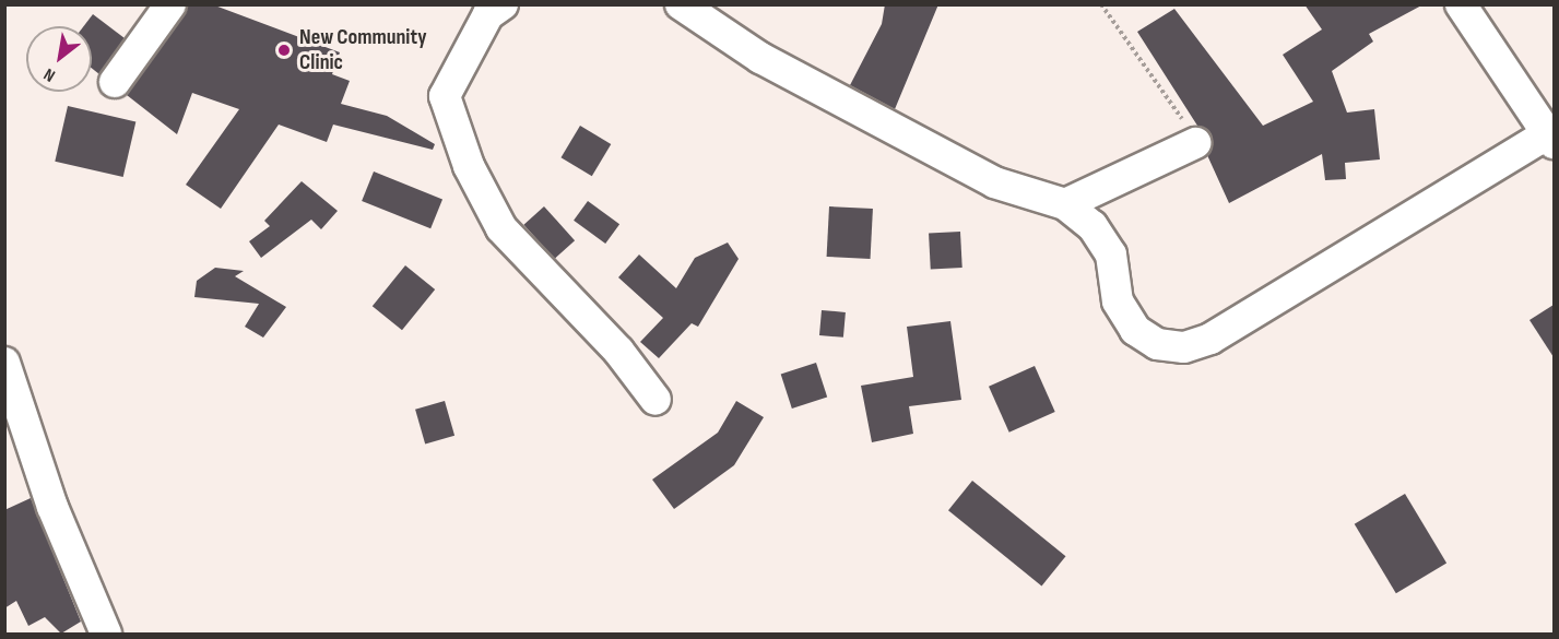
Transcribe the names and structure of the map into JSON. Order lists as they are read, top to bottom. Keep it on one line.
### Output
{"places":["New Community Clinic"],"north":"bottom left"}
